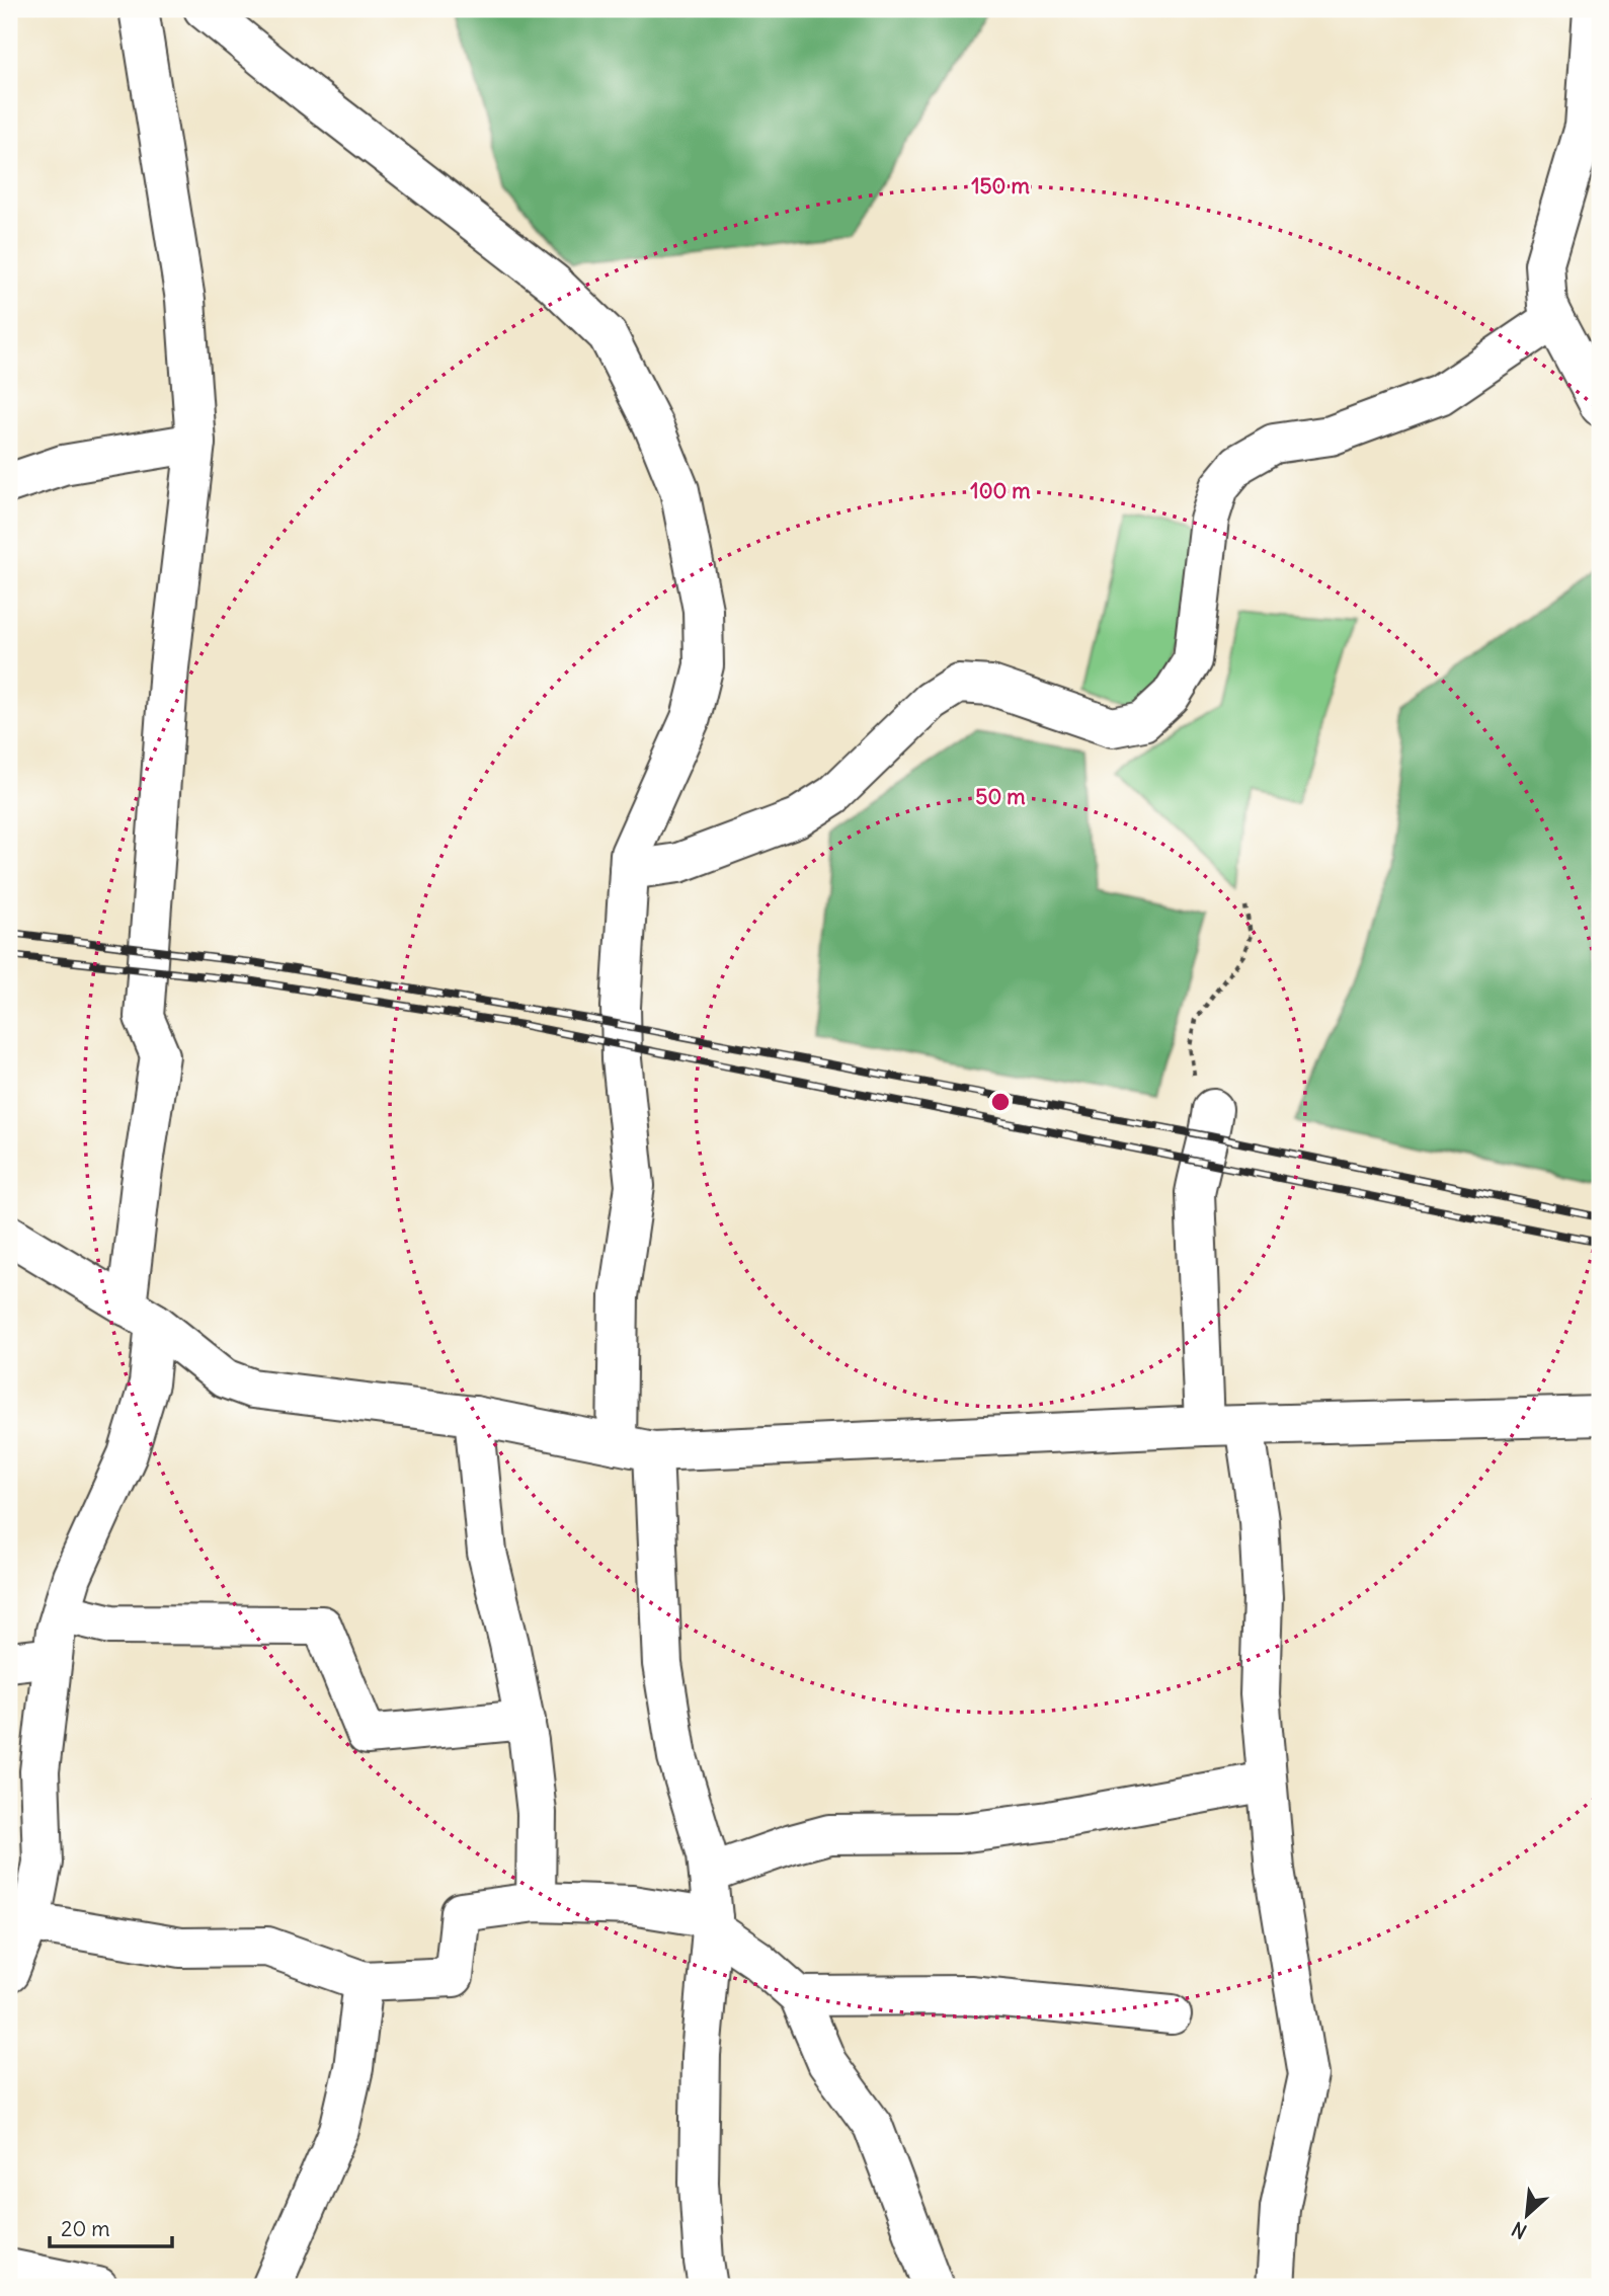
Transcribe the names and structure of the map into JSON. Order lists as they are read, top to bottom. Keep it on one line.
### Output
{"scale_bar":"20 m","north":"bottom left","rings":["150 m","100 m","50 m"]}
